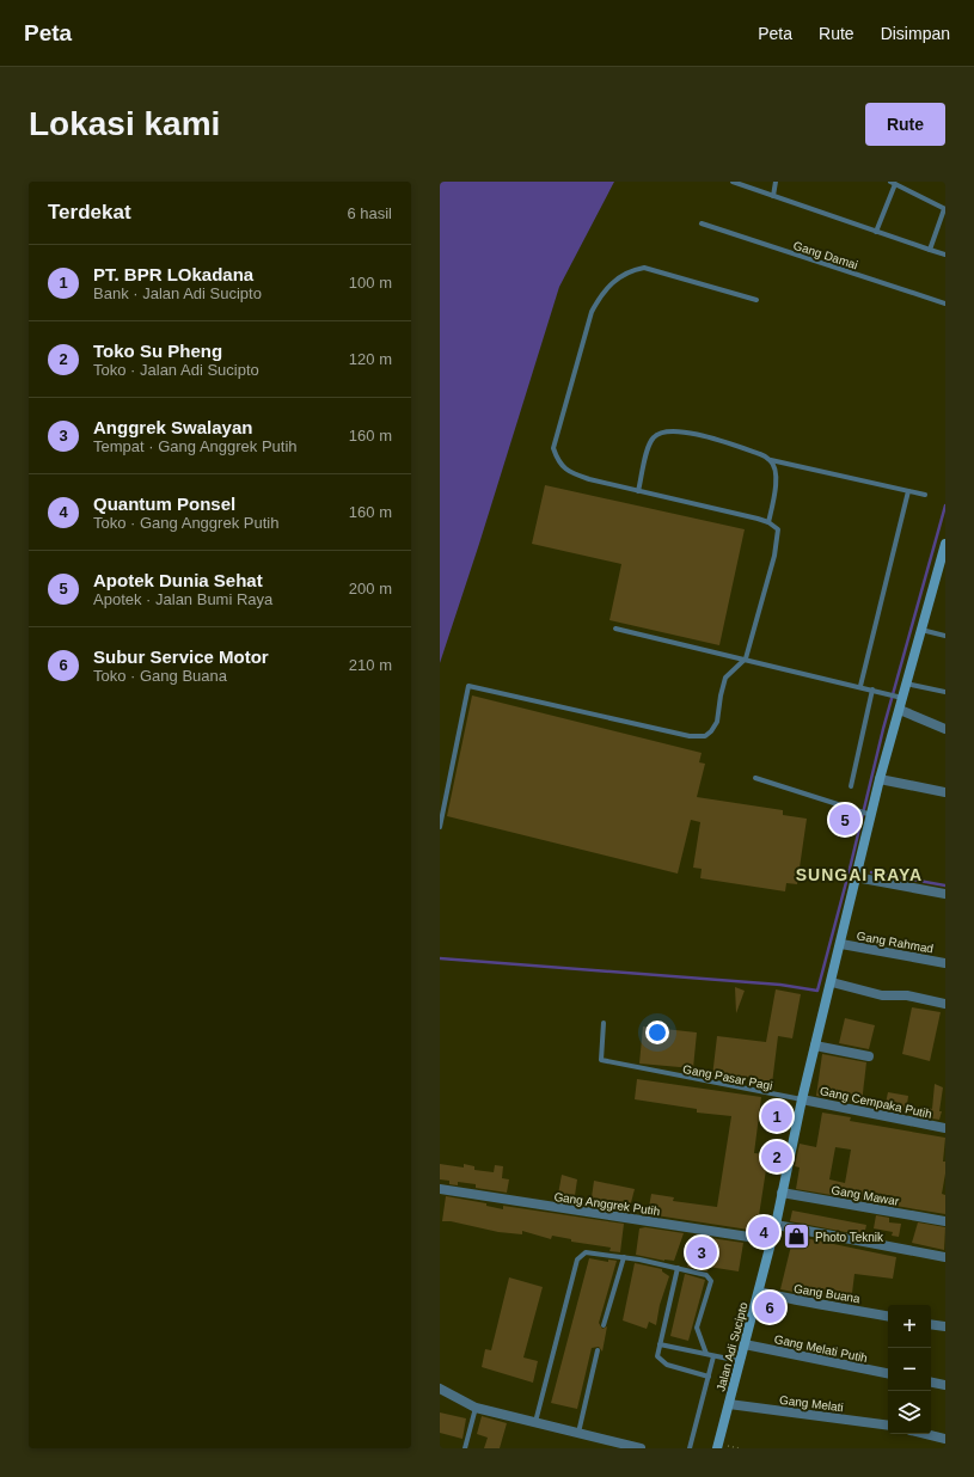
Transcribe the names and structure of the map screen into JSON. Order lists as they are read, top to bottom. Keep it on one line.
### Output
{"streets":{"main road":["Jalan Adi Sucipto"],"street":["Gang Rahmad","Gang Cempaka Putih","Gang Mawar","Gang Anggrek Putih","Gang Buana","Gang Melati Putih","Gang Melati"],"lane":["Gang Damai","Gang Pasar Pagi"]},"crossings":[["Gang Rahmad","Jalan Adi Sucipto"],["Gang Pasar Pagi","Gang Cempaka Putih"],["Gang Pasar Pagi","Jalan Adi Sucipto"],["Gang Cempaka Putih","Jalan Adi Sucipto"],["Gang Mawar","Jalan Adi Sucipto"],["Gang Anggrek Putih","Jalan Adi Sucipto"],["Gang Buana","Jalan Adi Sucipto"],["Jalan Adi Sucipto","Gang Melati Putih"],["Jalan Adi Sucipto","Gang Melati"]],"districts":["SUNGAI RAYA"],"places":{"shop":["Photo Teknik"]},"page":{"header":"Peta","nav":["Peta","Rute","Disimpan"],"buttons":"Rute","title":"Lokasi kami","heading":["Terdekat","6 hasil"],"list":[{"mark":"1","name":"PT. BPR LOkadana","note":"Bank · Jalan Adi Sucipto","value":"100 m"},{"mark":"2","name":"Toko Su Pheng","note":"Toko · Jalan Adi Sucipto","value":"120 m"},{"mark":"3","name":"Anggrek Swalayan","note":"Tempat · Gang Anggrek Putih","value":"160 m"},{"mark":"4","name":"Quantum Ponsel","note":"Toko · Gang Anggrek Putih","value":"160 m"},{"mark":"5","name":"Apotek Dunia Sehat","note":"Apotek · Jalan Bumi Raya","value":"200 m"},{"mark":"6","name":"Subur Service Motor","note":"Toko · Gang Buana","value":"210 m"}],"pins":["5","1","2","4","3","6"],"map_buttons":["+","−"]}}
